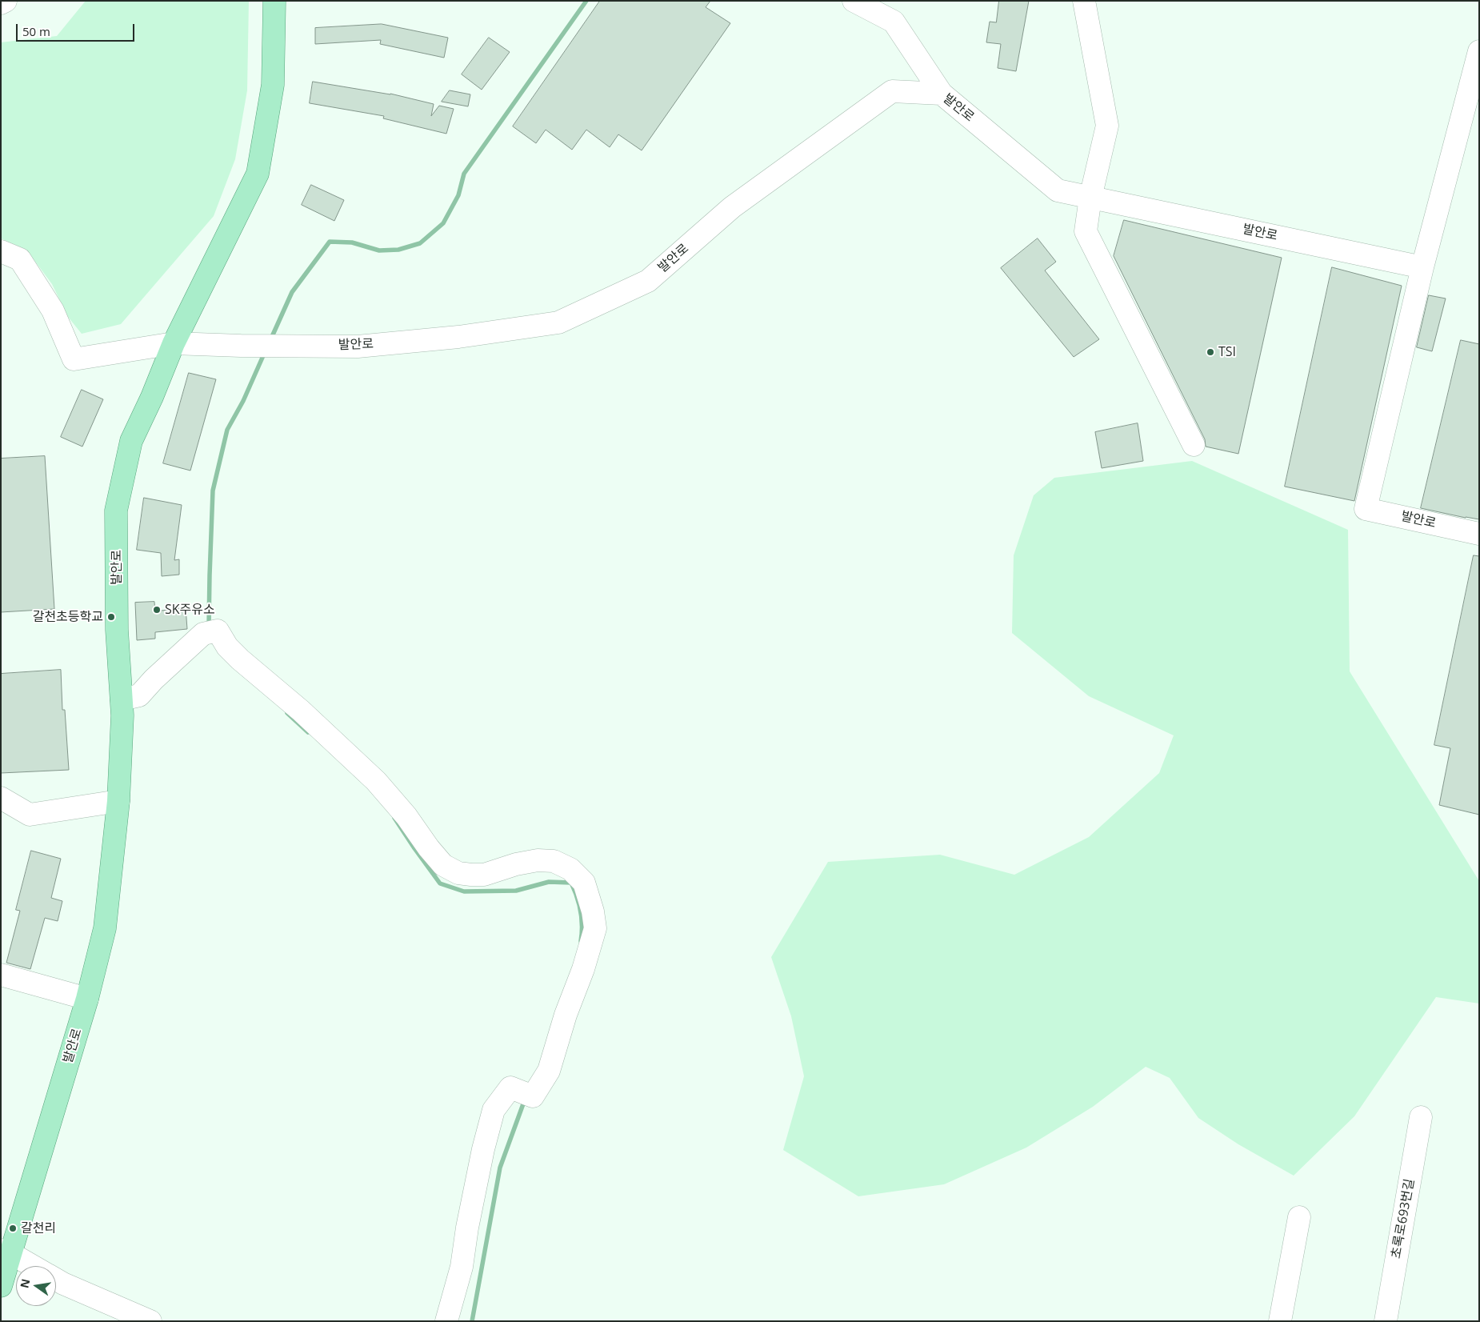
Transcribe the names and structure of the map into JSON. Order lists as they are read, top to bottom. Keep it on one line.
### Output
{"streets":{"main road":["발안로"],"street":["초록로693번길"]},"places":["TSI","SK주유소","갈천초등학교","갈천리"],"scale_bar":"50 m","north":"left"}
